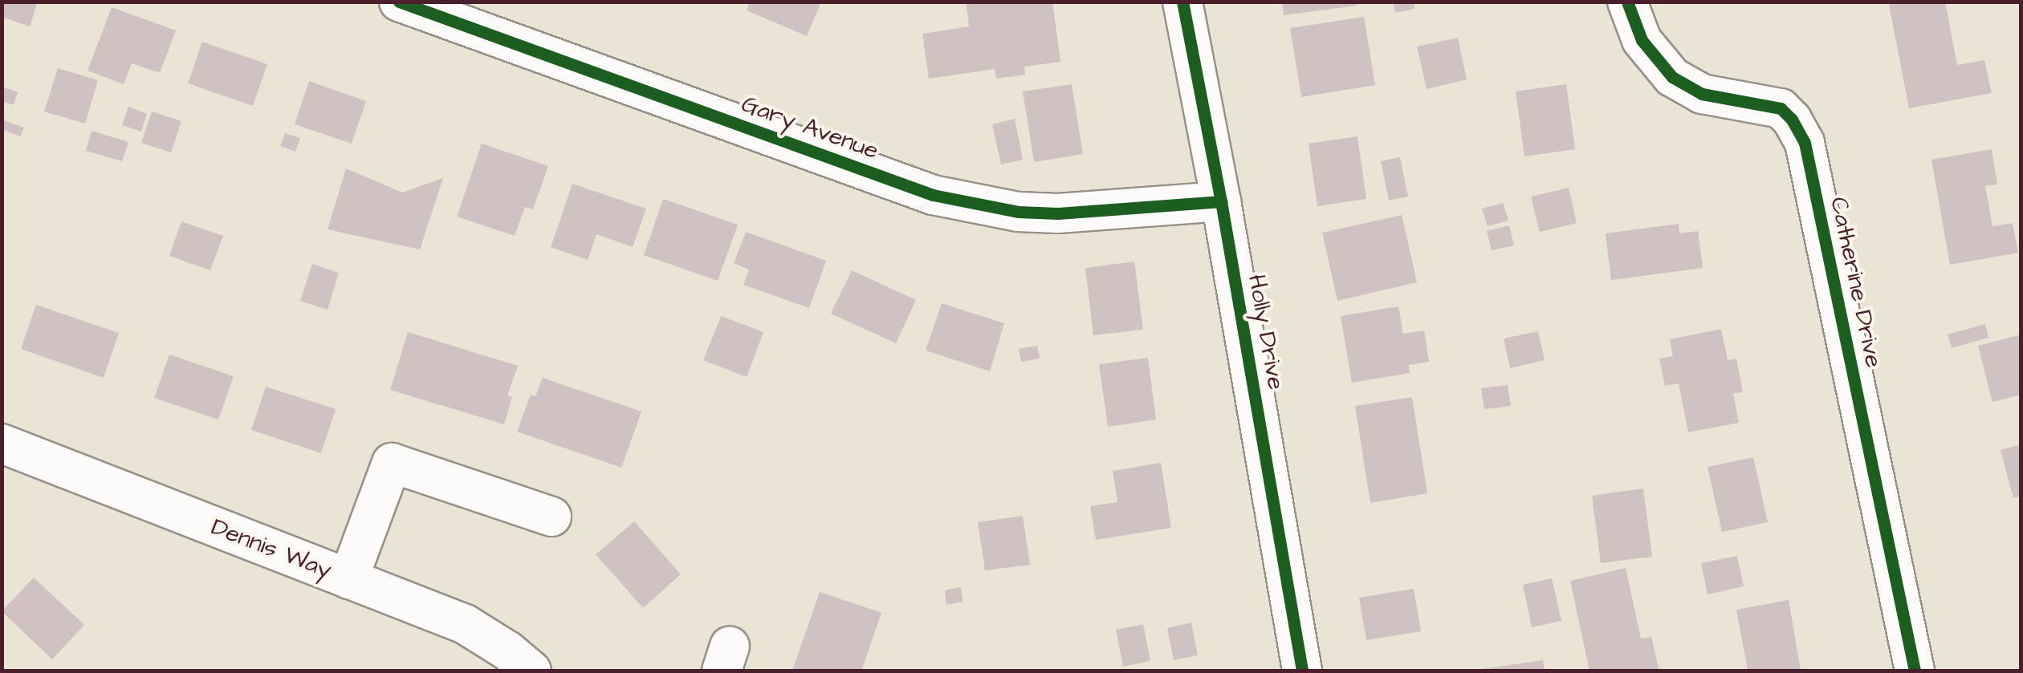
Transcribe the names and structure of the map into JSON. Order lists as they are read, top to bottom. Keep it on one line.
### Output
{"streets":{"street":["Gary Avenue","Catherine Drive","Holly Drive","Dennis Way"]},"crossings":[["Gary Avenue","Holly Drive"]]}
